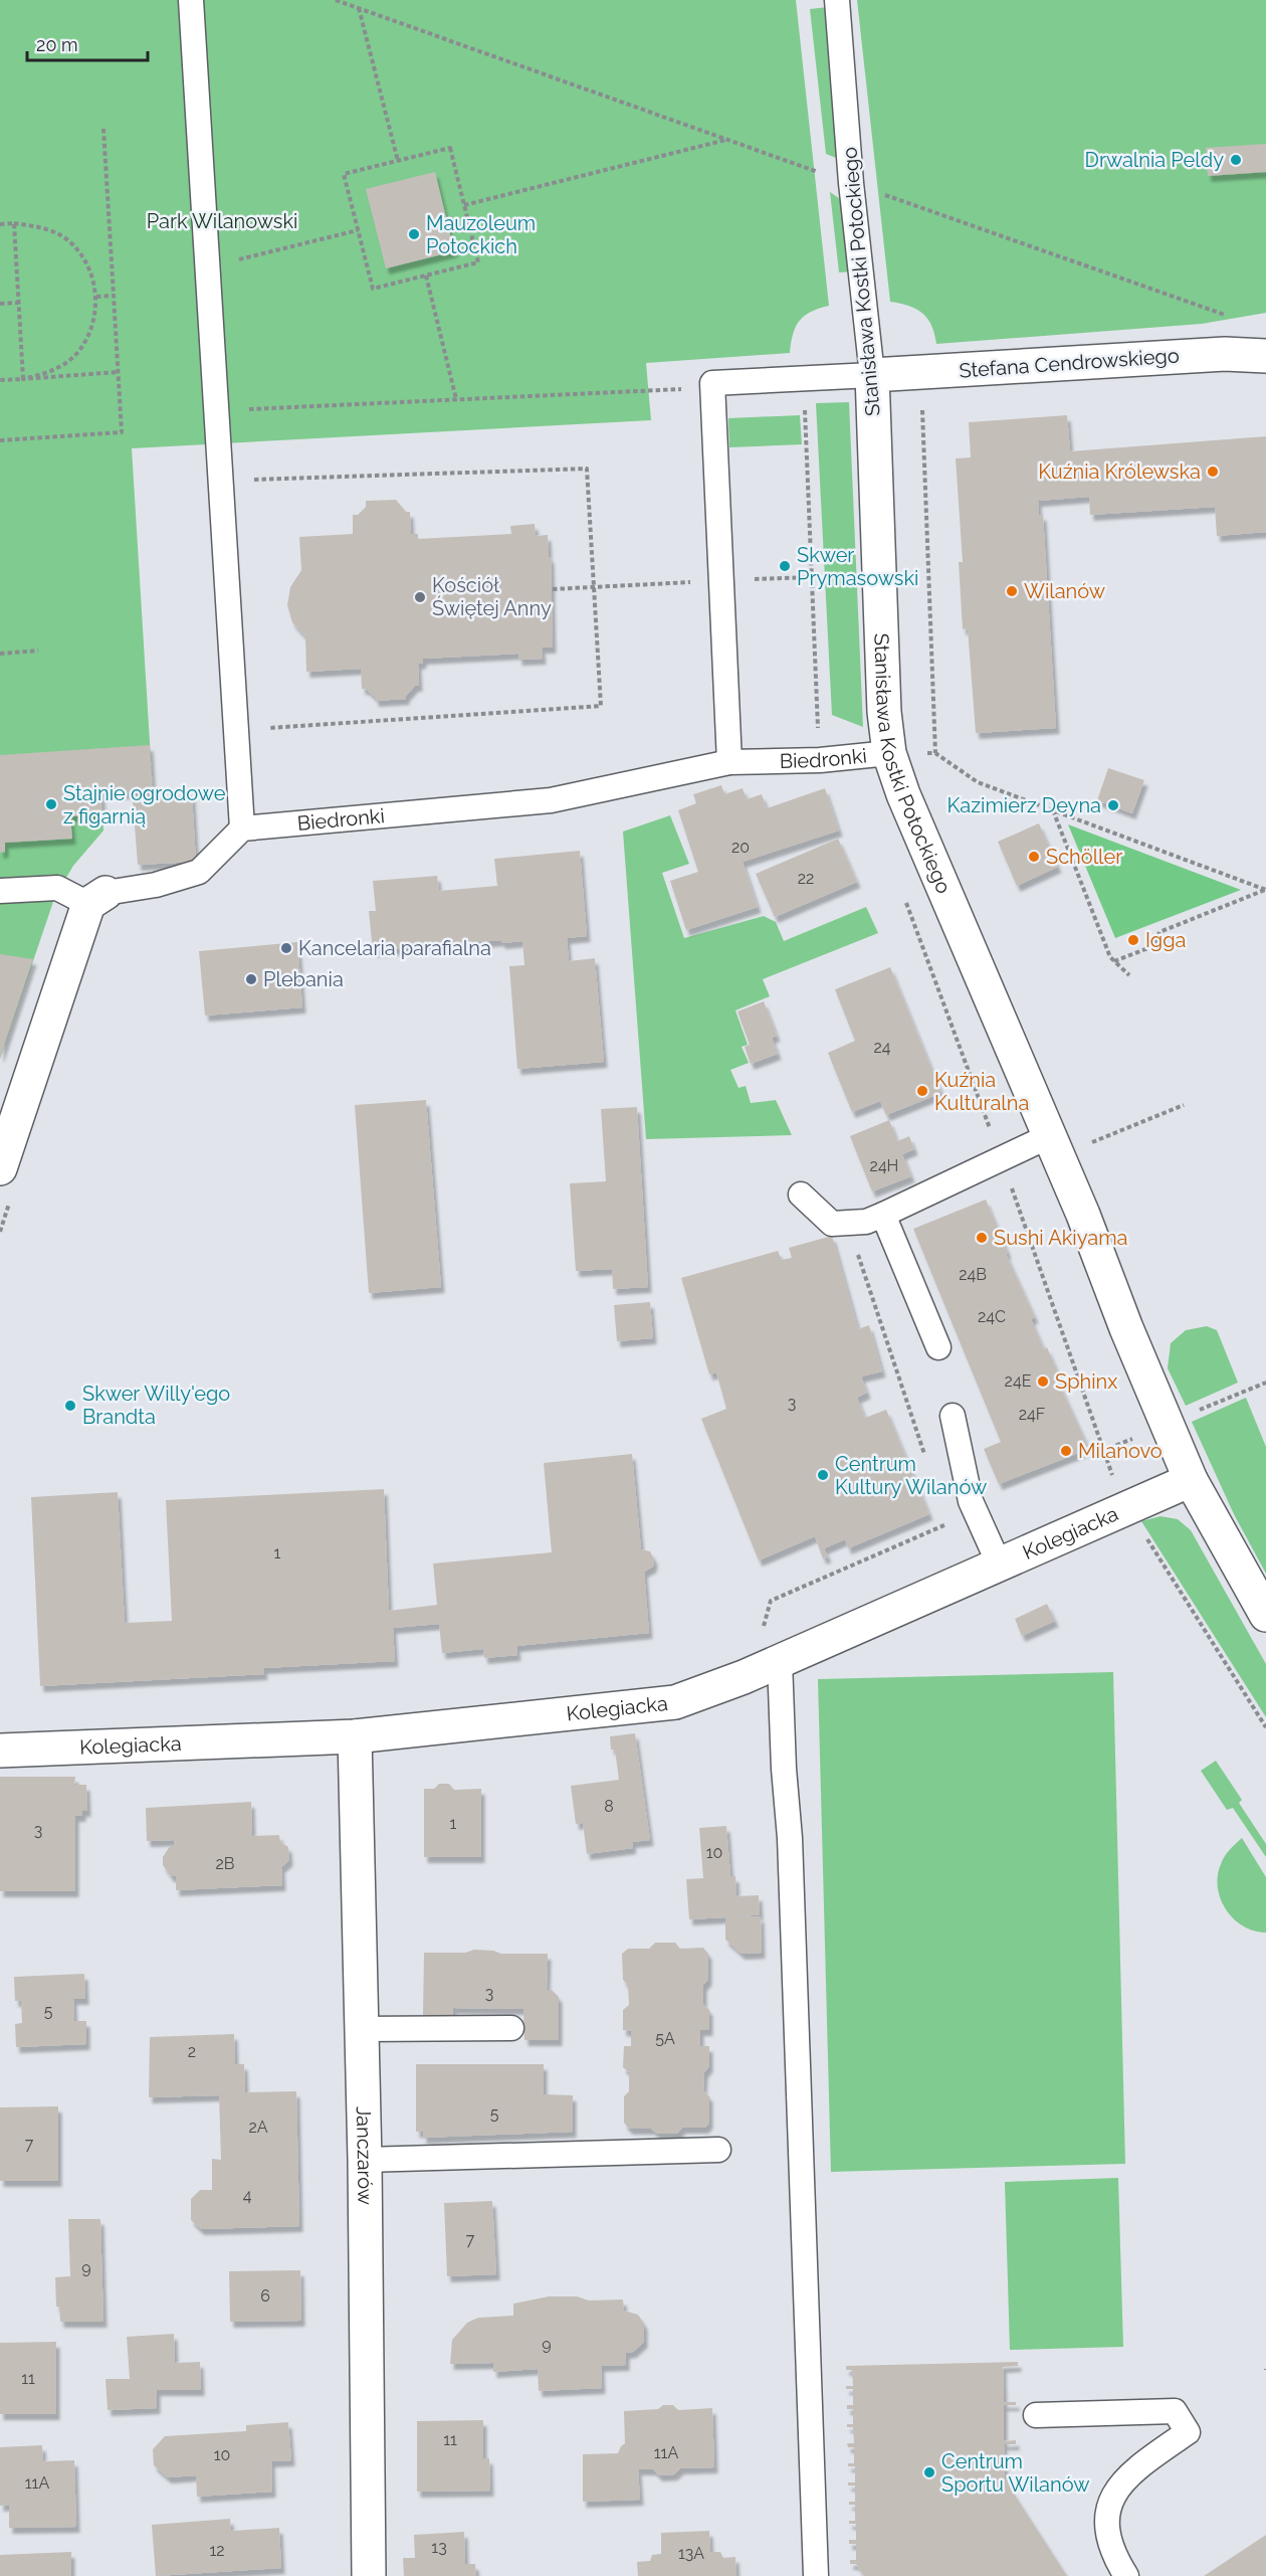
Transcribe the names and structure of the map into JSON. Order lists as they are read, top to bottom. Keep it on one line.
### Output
{"streets":{"street":["Stanisława Kostki Potockiego","Stefana Cendrowskiego","Kolegiacka","Janczarów"],"lane":["Biedronki"]},"crossings":[["Stanisława Kostki Potockiego","Stefana Cendrowskiego"],["Stanisława Kostki Potockiego","Biedronki"],["Stanisława Kostki Potockiego","Kolegiacka"],["Kolegiacka","Janczarów"]],"parks":["Park Wilanowski"],"places":["Drwalnia Peldy","Mauzoleum Potockich","Kuźnia Królewska","Skwer Prymasowski","Wilanów","Kościół Świętej Anny","Stajnie ogrodowe z figarnią","Kazimierz Deyna","Schöller","Igga","Kancelaria parafialna","Plebania","Kuźnia Kulturalna","Sushi Akiyama","Sphinx","Skwer Willy'ego Brandta","Milanovo","Centrum Kultury Wilanów","Centrum Sportu Wilanów"],"house_numbers":["20","22","24","24H","24B","24C","24E","3","24F","1","8","1","3","10","2B","3","5","5A","2","5","2A","7","4","7","9","6","9","11","11","11A","10","11A","13","12","13A"],"scale_bar":"20 m"}
